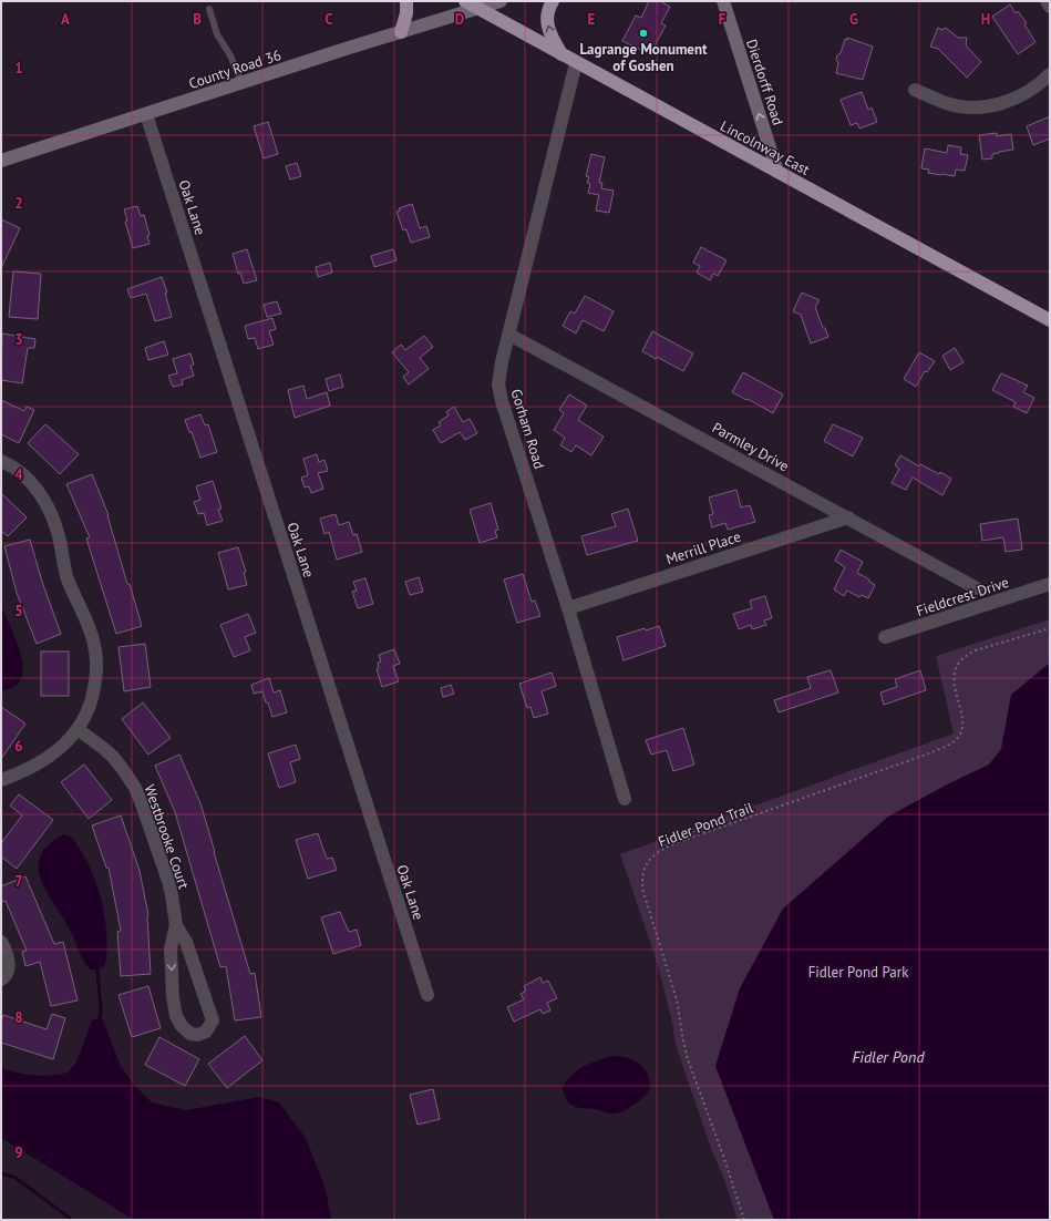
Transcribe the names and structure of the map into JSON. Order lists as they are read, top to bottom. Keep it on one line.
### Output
{"streets":{"highway":["Lincolnway East"],"street":["County Road 36","Dierdorff Road","Oak Lane","Gorham Road","Parmley Drive","Merrill Place","Fieldcrest Drive","Westbrooke Court"],"path":["Fidler Pond Trail"]},"crossings":[["County Road 36","Lincolnway East"],["County Road 36","Oak Lane"],["Dierdorff Road","Lincolnway East"],["Lincolnway East","Gorham Road"],["Gorham Road","Parmley Drive"],["Gorham Road","Merrill Place"],["Parmley Drive","Merrill Place"]],"one_way":["Dierdorff Road"],"water":["Fidler Pond"],"parks":["Fidler Pond Park"],"places":["Lagrange Monument of Goshen"],"grid":{"columns":["A","B","C","D","E","F","G","H"],"rows":["1","2","3","4","5","6","7","8","9"]}}
